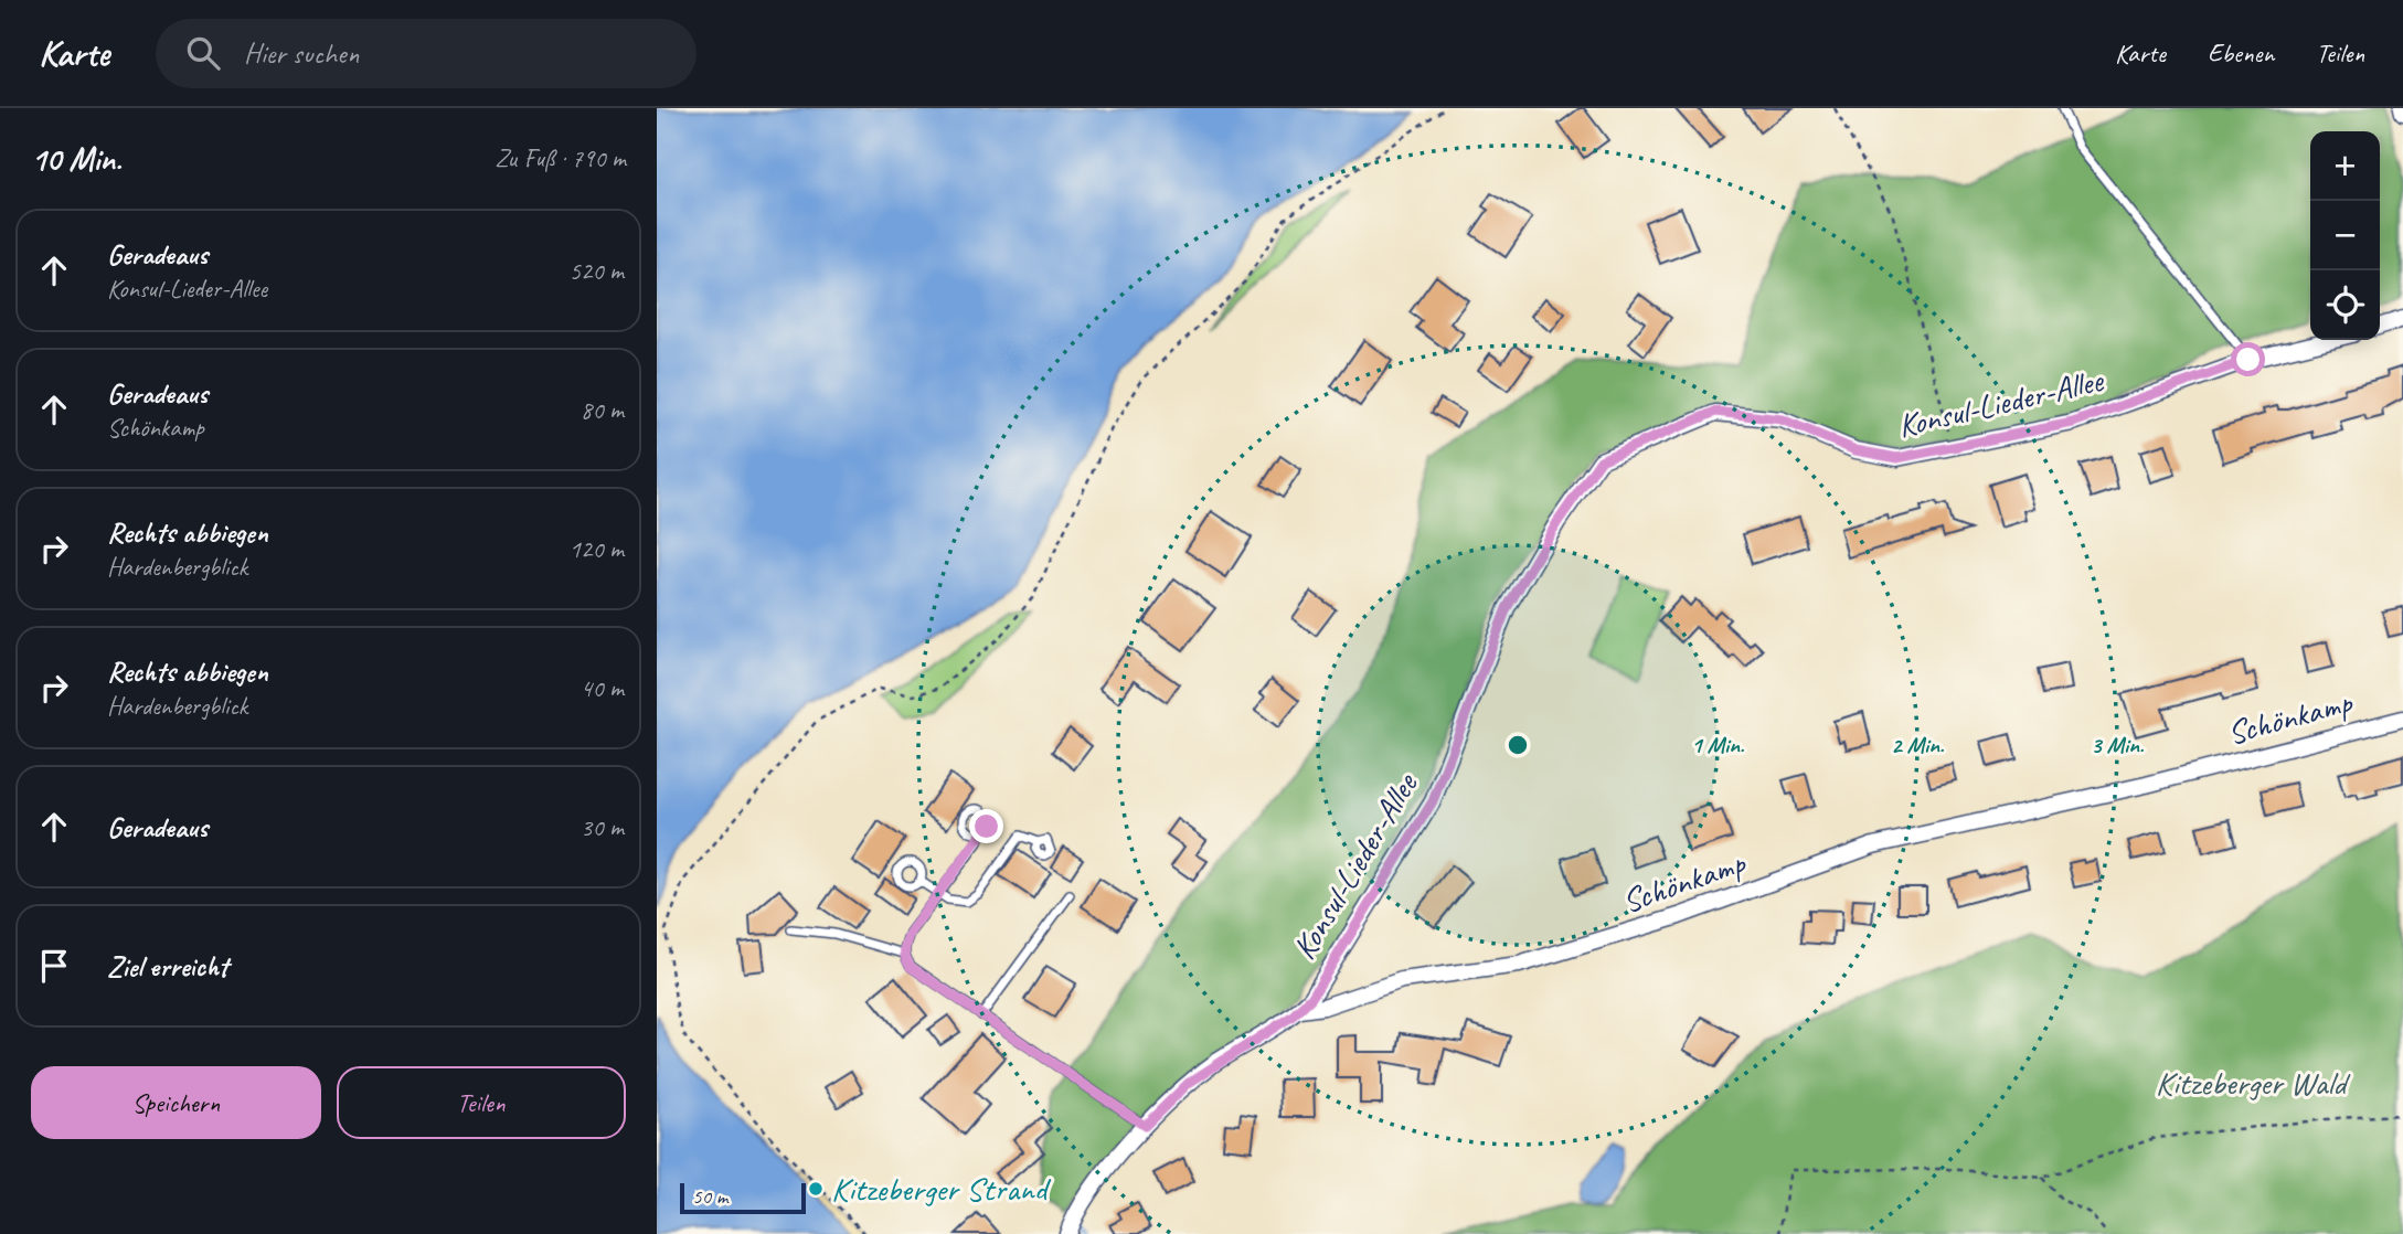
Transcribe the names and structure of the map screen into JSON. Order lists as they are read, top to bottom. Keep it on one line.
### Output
{"streets":{"street":["Konsul-Lieder-Allee","Schönkamp"]},"crossings":[["Konsul-Lieder-Allee","Schönkamp"]],"parks":["Kitzeberger Wald"],"places":["Kitzeberger Strand"],"scale_bar":"50 m","page":{"header":"Karte","search":"Hier suchen","nav":["Karte","Ebenen","Teilen"],"heading":["10 Min.","Zu Fuß · 790 m"],"map_buttons":["+","−"],"list":[["Geradeaus","Konsul-Lieder-Allee","520 m"],["Geradeaus","Schönkamp","80 m"],["Rechts abbiegen","Hardenbergblick","120 m"],["Rechts abbiegen","Hardenbergblick","40 m"],["Geradeaus","30 m"],"Ziel erreicht"],"buttons":["Speichern","Teilen"],"scale":"50 m"},"rings":["1 Min.","2 Min.","3 Min."]}
